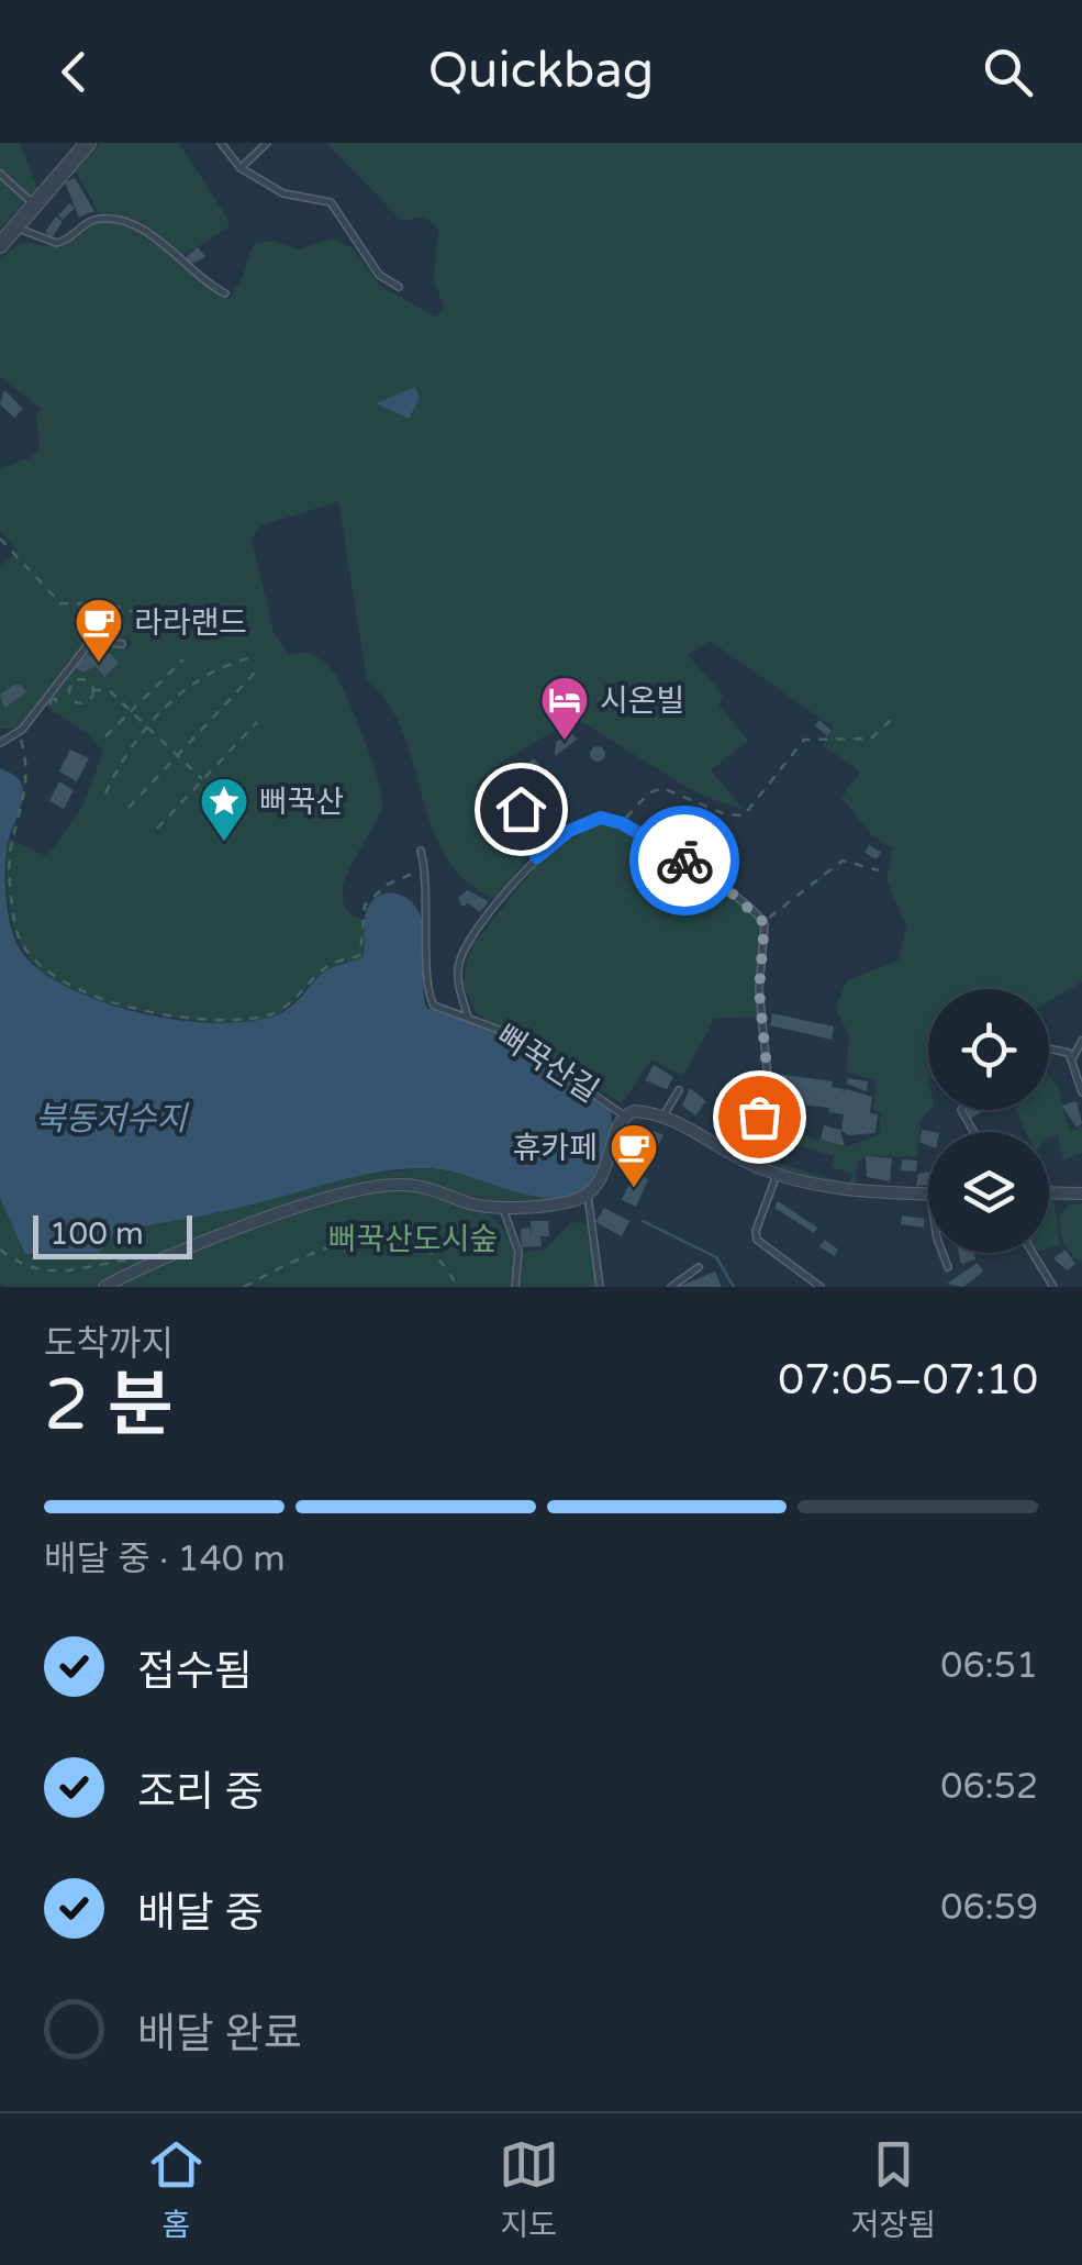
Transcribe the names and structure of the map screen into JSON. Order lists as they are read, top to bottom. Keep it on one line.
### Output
{"streets":{"street":["뻐꾹산길"]},"water":["북동저수지"],"parks":["뻐꾹산도시숲"],"places":{"cafe":["라라랜드","휴카페"],"hotel":["시온빌"],"place":["뻐꾹산"]},"scale_bar":"100 m","page":{"header":"Quickbag","scale":"100 m","heading":["2 분","도착까지","07:05–07:10"],"bar":"배달 중 · 140 m","list":[["접수됨","06:51"],["조리 중","06:52"],["배달 중","06:59"],"배달 완료"],"tabs":["홈","지도","저장됨"]}}
